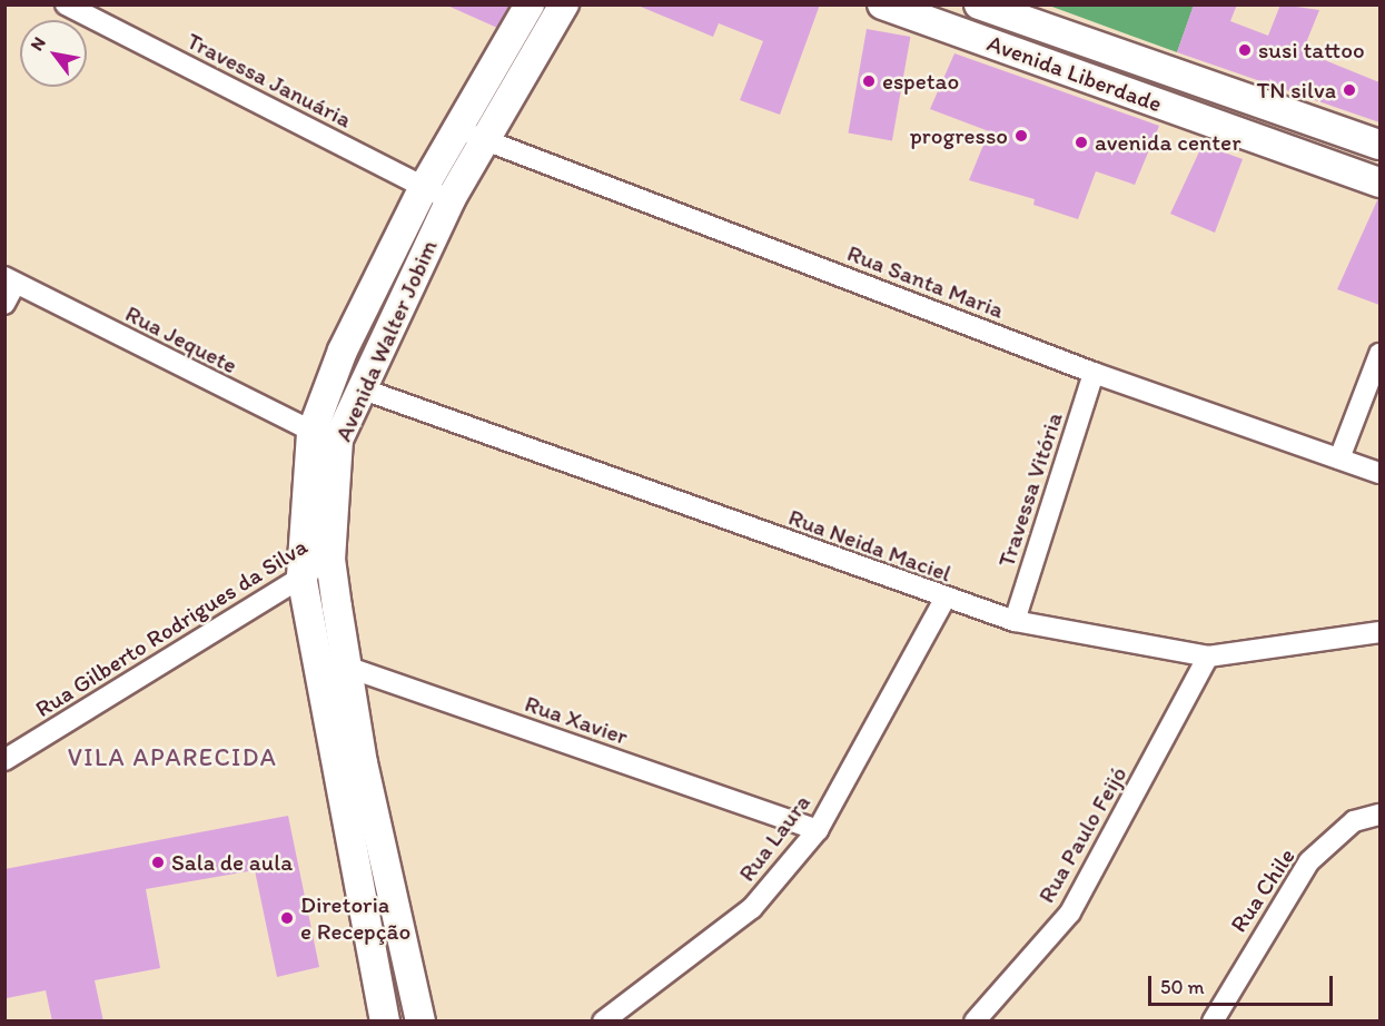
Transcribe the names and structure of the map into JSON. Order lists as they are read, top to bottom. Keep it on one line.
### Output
{"streets":{"main road":["Avenida Liberdade","Avenida Walter Jobim"],"street":["Travessa Januária","Rua Santa Maria","Rua Jequete","Travessa Vitória","Rua Neida Maciel","Rua Gilberto Rodrigues da Silva","Rua Xavier","Rua Paulo Feijó","Rua Laura","Rua Chile"]},"crossings":[["Travessa Januária","Avenida Walter Jobim"],["Rua Santa Maria","Avenida Walter Jobim"],["Rua Santa Maria","Travessa Vitória"],["Rua Jequete","Avenida Walter Jobim"],["Avenida Walter Jobim","Rua Neida Maciel"],["Avenida Walter Jobim","Rua Gilberto Rodrigues da Silva"],["Avenida Walter Jobim","Rua Xavier"],["Travessa Vitória","Rua Neida Maciel"],["Rua Neida Maciel","Rua Paulo Feijó"],["Rua Neida Maciel","Rua Laura"],["Rua Xavier","Rua Laura"]],"districts":["VILA APARECIDA"],"places":["susi tattoo","espetao","TN silva","progresso","avenida center","Sala de aula","Diretoria e Recepção"],"scale_bar":"50 m","north":"top left"}
